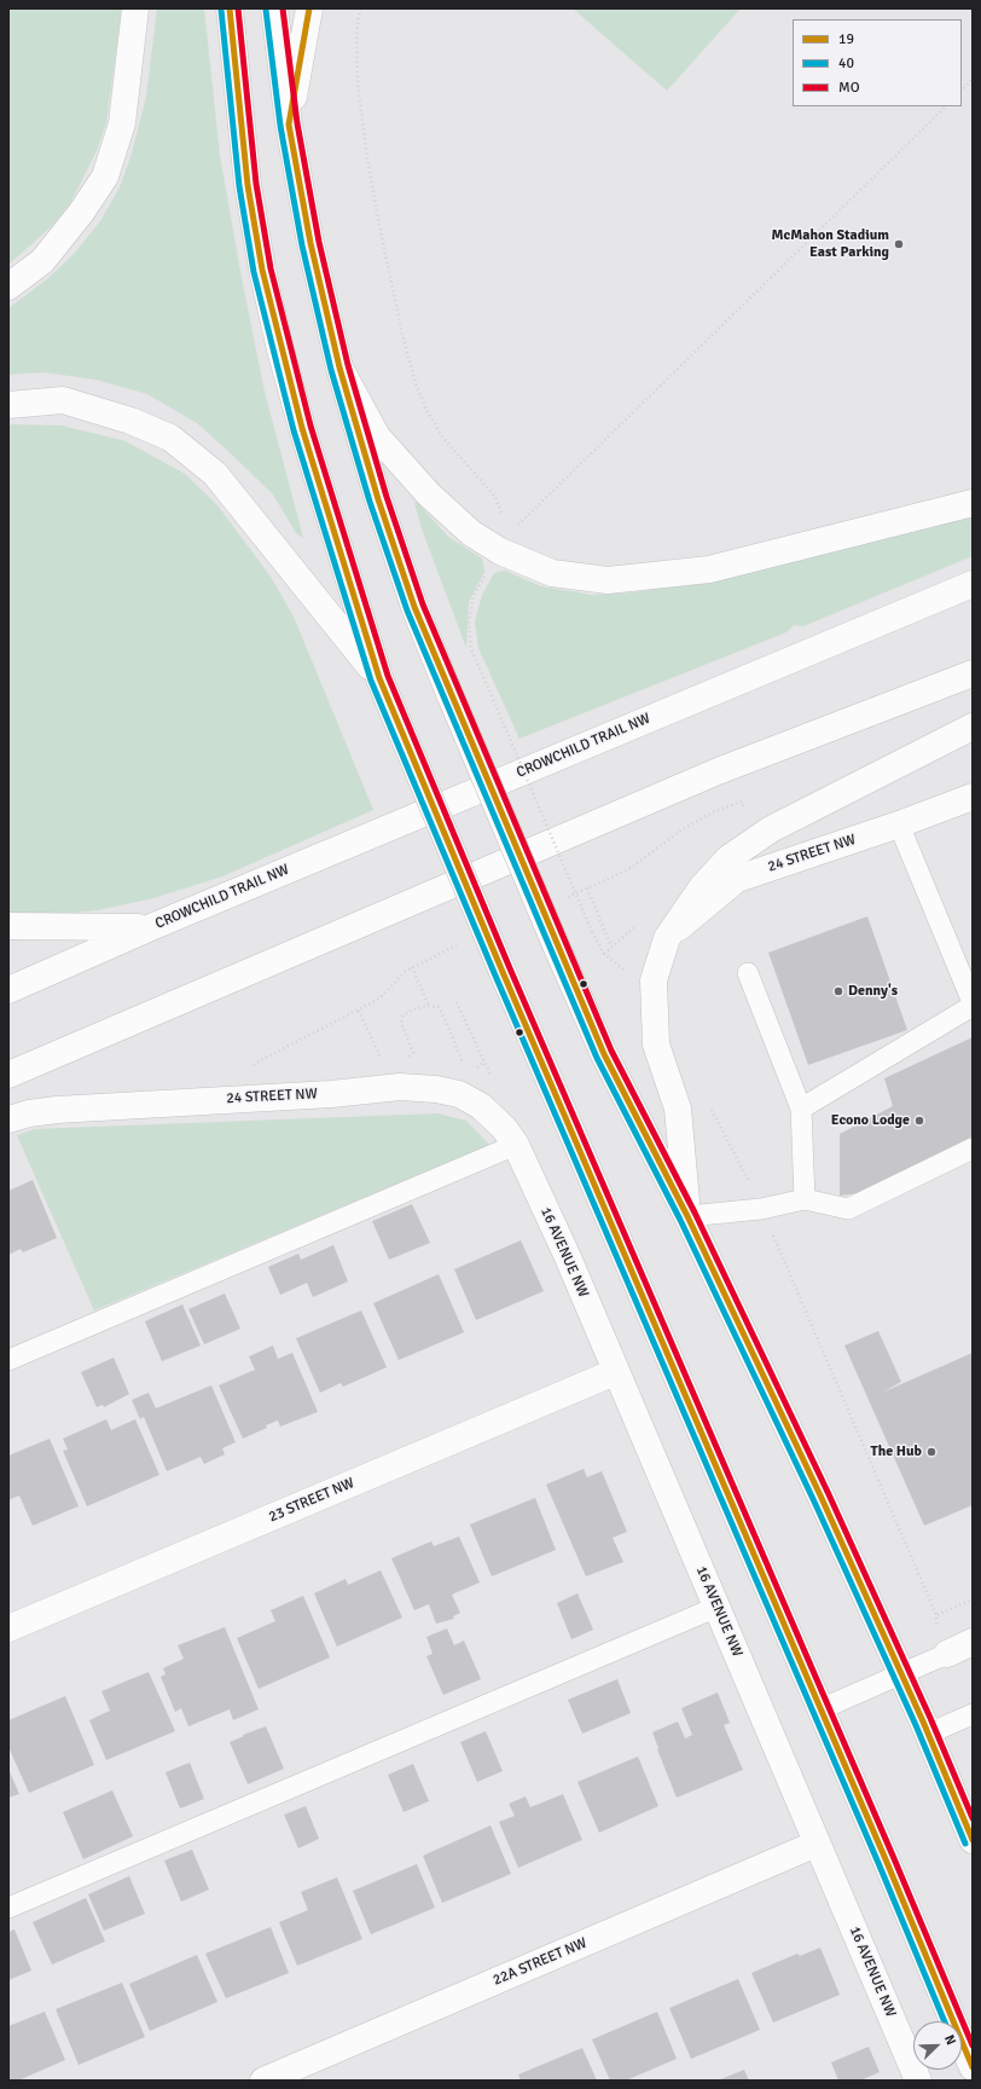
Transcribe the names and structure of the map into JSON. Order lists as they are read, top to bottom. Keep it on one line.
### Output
{"streets":{"main road":["CROWCHILD TRAIL NW","24 STREET NW","16 AVENUE NW","23 STREET NW","22A STREET NW"]},"crossings":[["24 STREET NW","16 AVENUE NW"],["16 AVENUE NW","23 STREET NW"],["16 AVENUE NW","22A STREET NW"]],"places":["McMahon Stadium East Parking","Denny's","Econo Lodge","The Hub"],"lines":["transit line 19","transit line MO","transit line 40"],"legend":["19","40","MO"],"north":"top right"}
